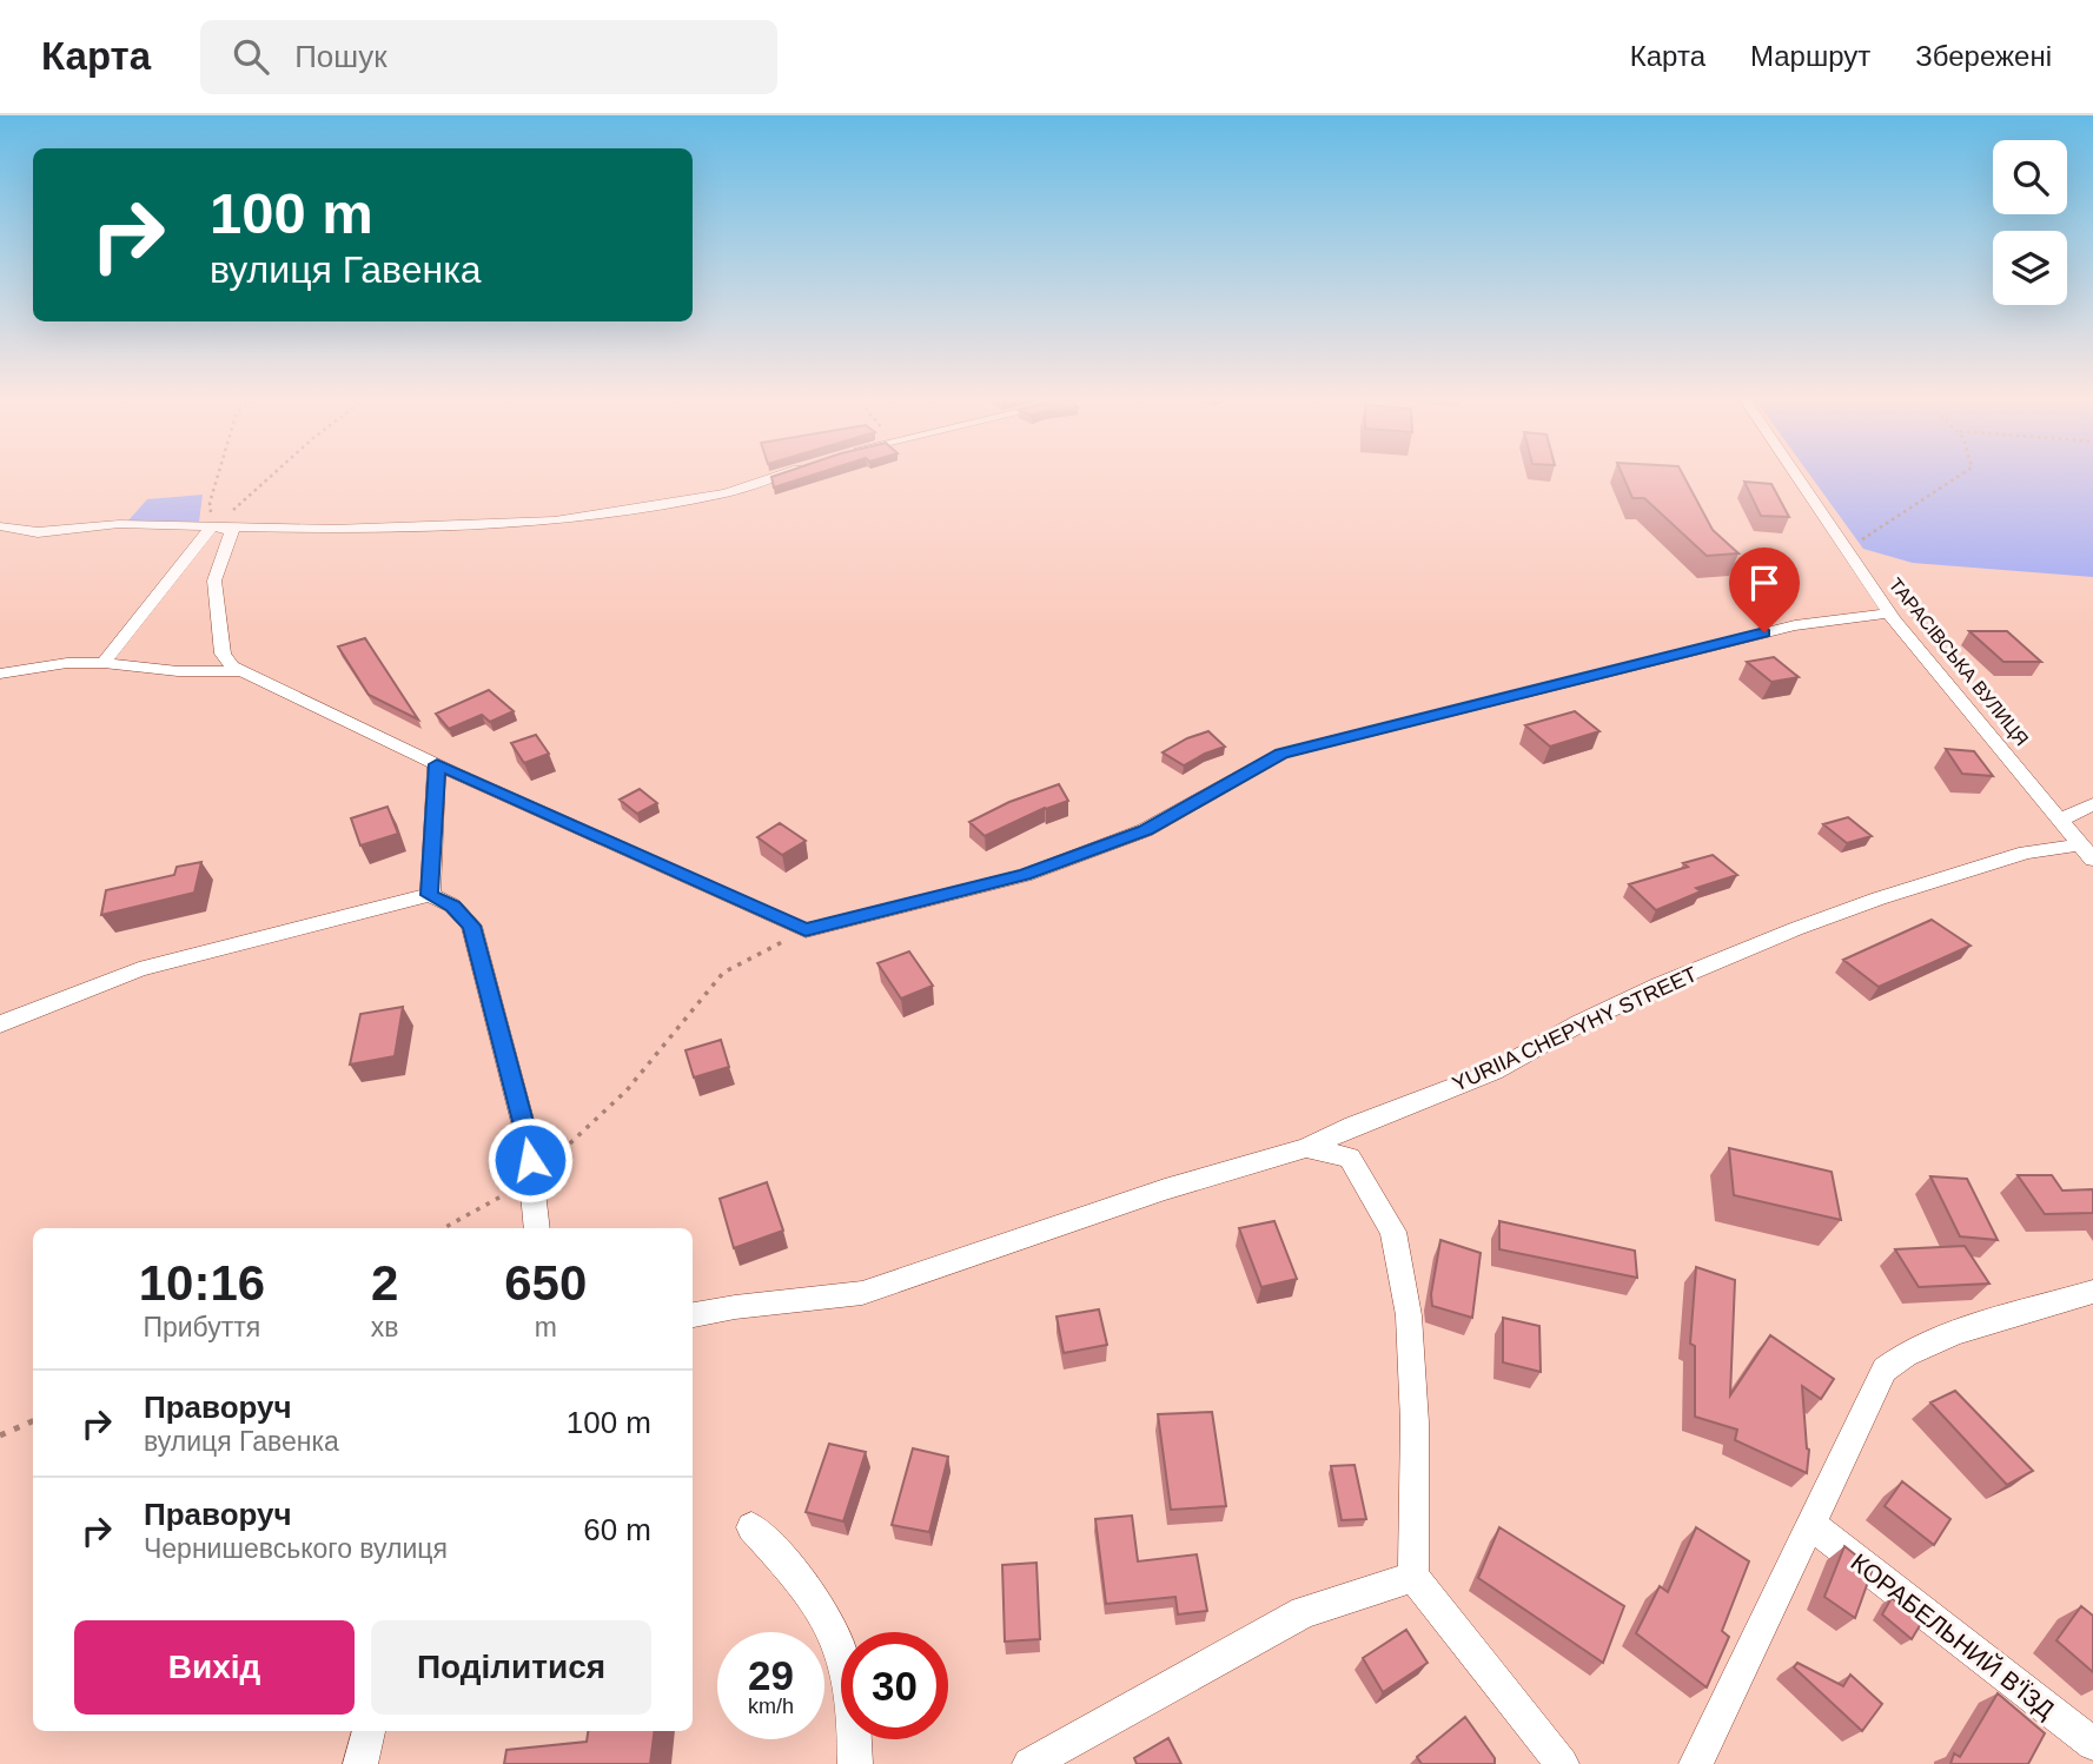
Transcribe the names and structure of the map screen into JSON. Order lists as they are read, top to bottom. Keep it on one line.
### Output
{"streets":{"street":["ТАРАСІВСЬКА ВУЛИЦЯ","YURIIA CHEPYHY STREET","КОРАБЕЛЬНИЙ В'ЇЗД"]},"crossings":[["ТАРАСІВСЬКА ВУЛИЦЯ","YURIIA CHEPYHY STREET"]],"page":{"header":"Карта","search":"Пошук","nav":["Карта","Маршрут","Збережені"],"turn":["100 m","вулиця Гавенка"],"eta":["10:16","Прибуття","2","хв","650","m"],"list":[{"name":"Праворуч","note":"вулиця Гавенка","value":"100 m"},{"name":"Праворуч","note":"Чернишевського вулиця","value":"60 m"}],"buttons":["Вихід","Поділитися"],"speed":"29 km/h","limit":"30"}}
